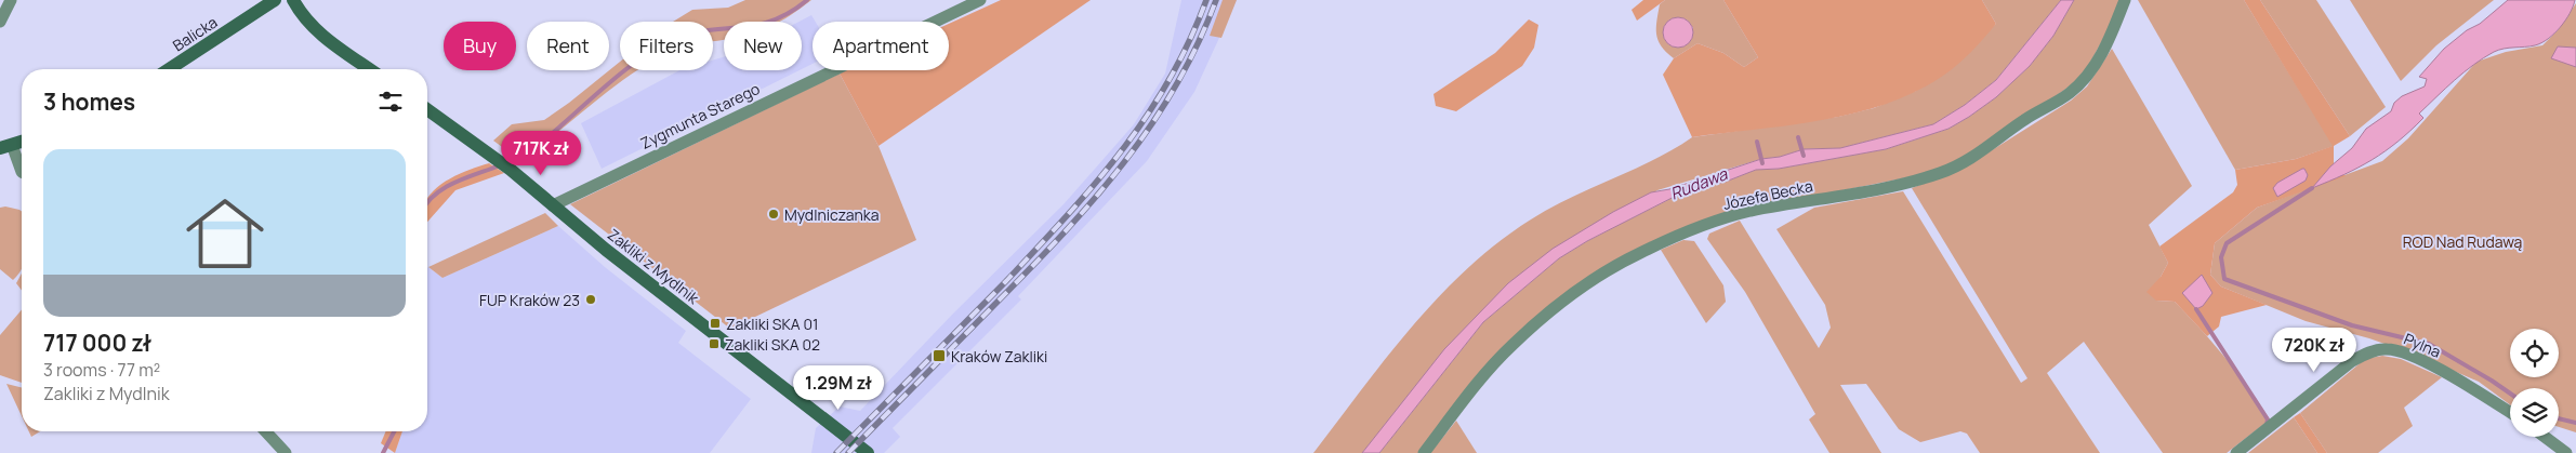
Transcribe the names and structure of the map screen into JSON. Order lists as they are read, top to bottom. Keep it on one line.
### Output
{"streets":{"street":["Balicka","Zygmunta Starego","Józefa Becka","Zakliki z Mydlnik","Pylna"]},"crossings":[["Zygmunta Starego","Zakliki z Mydlnik"]],"water":["Rudawa"],"parks":["ROD Nad Rudawą"],"places":{"other":["Mydlniczanka","FUP Kraków 23"],"transit":["Zakliki SKA 01","Zakliki SKA 02","Kraków Zakliki"]},"page":{"chip":["Buy","Rent","Filters","New","Apartment"],"heading":"3 homes","price":["717K zł","720K zł","1.29M zł"],"list":[{"name":"717 000 zł","note":"3 rooms · 77 m² · Zakliki z Mydlnik"}]}}
